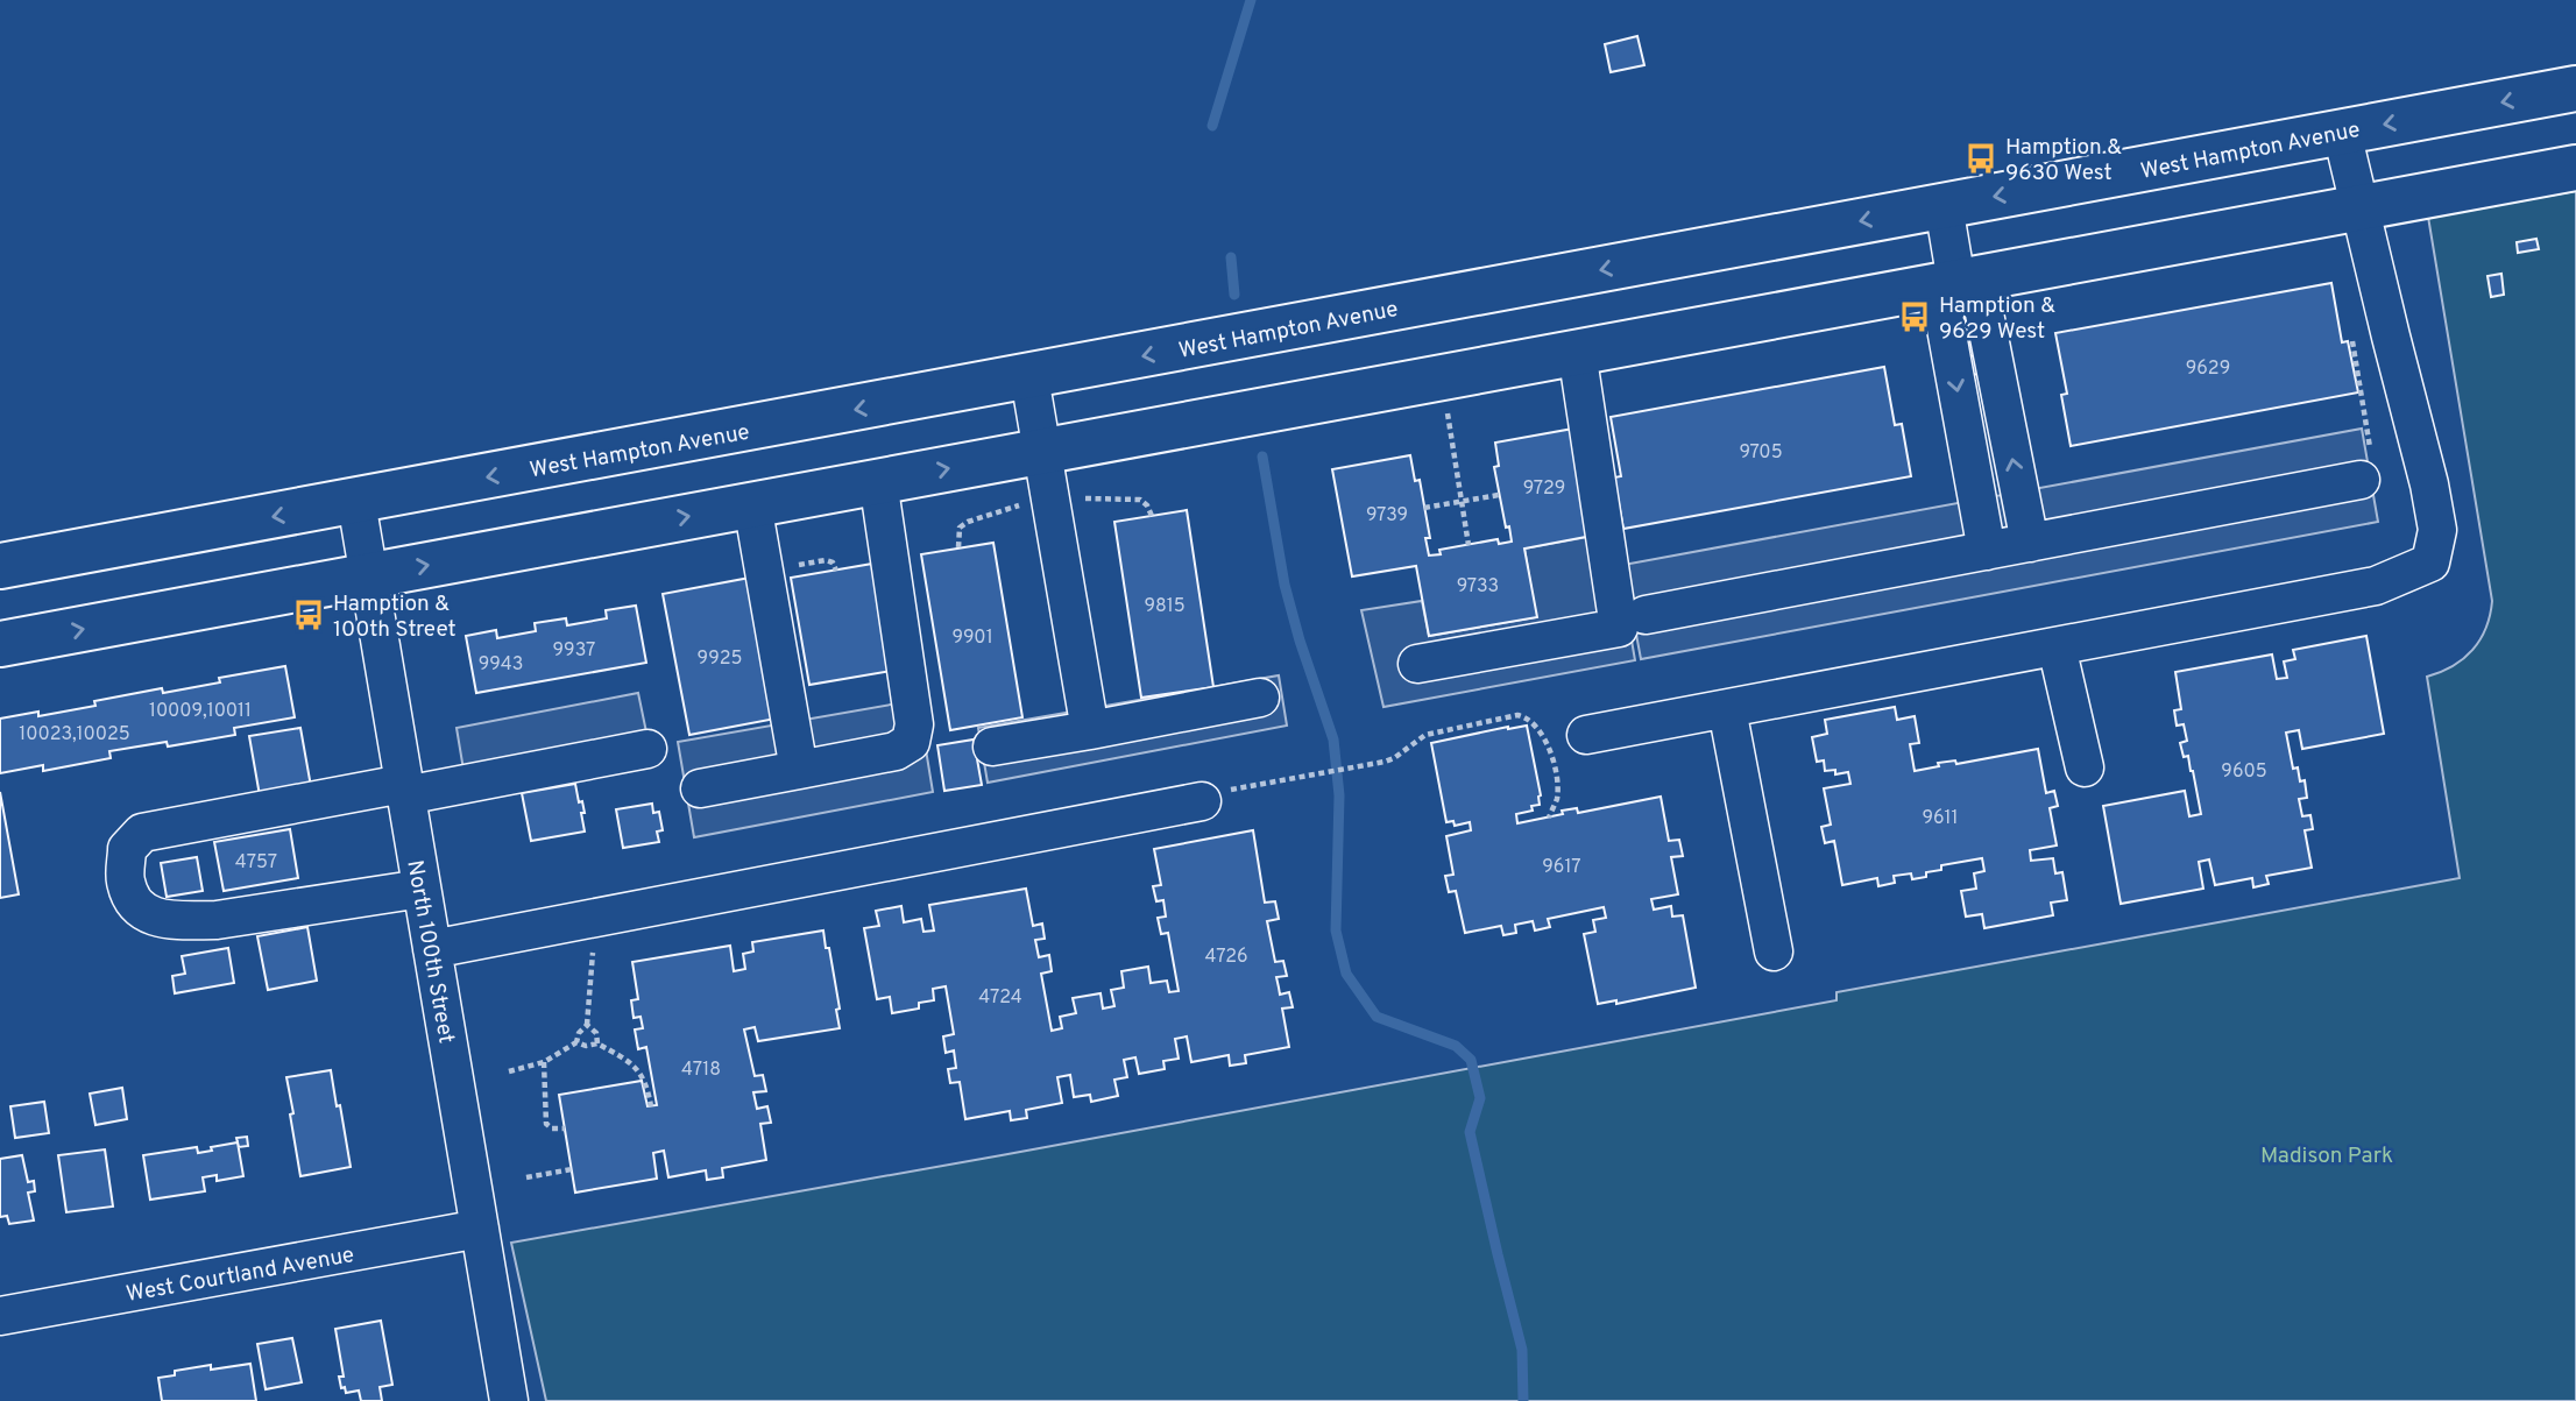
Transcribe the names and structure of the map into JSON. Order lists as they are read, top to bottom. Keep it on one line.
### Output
{"streets":{"main road":["West Hampton Avenue"],"street":["North 100th Street","West Courtland Avenue"]},"crossings":[["West Hampton Avenue","North 100th Street"],["North 100th Street","West Courtland Avenue"]],"parks":["Madison Park"],"places":{"bus stop":["Hamption & 9630 West","Hamption & 9629 West","Hamption & 100th Street"]},"house_numbers":["9629","9705","9729","9739","9733","9815","9901","9937","9925","9943","10009,10011","10023,10025","9605","9611","4757","9617","4726","4724","4718"]}
